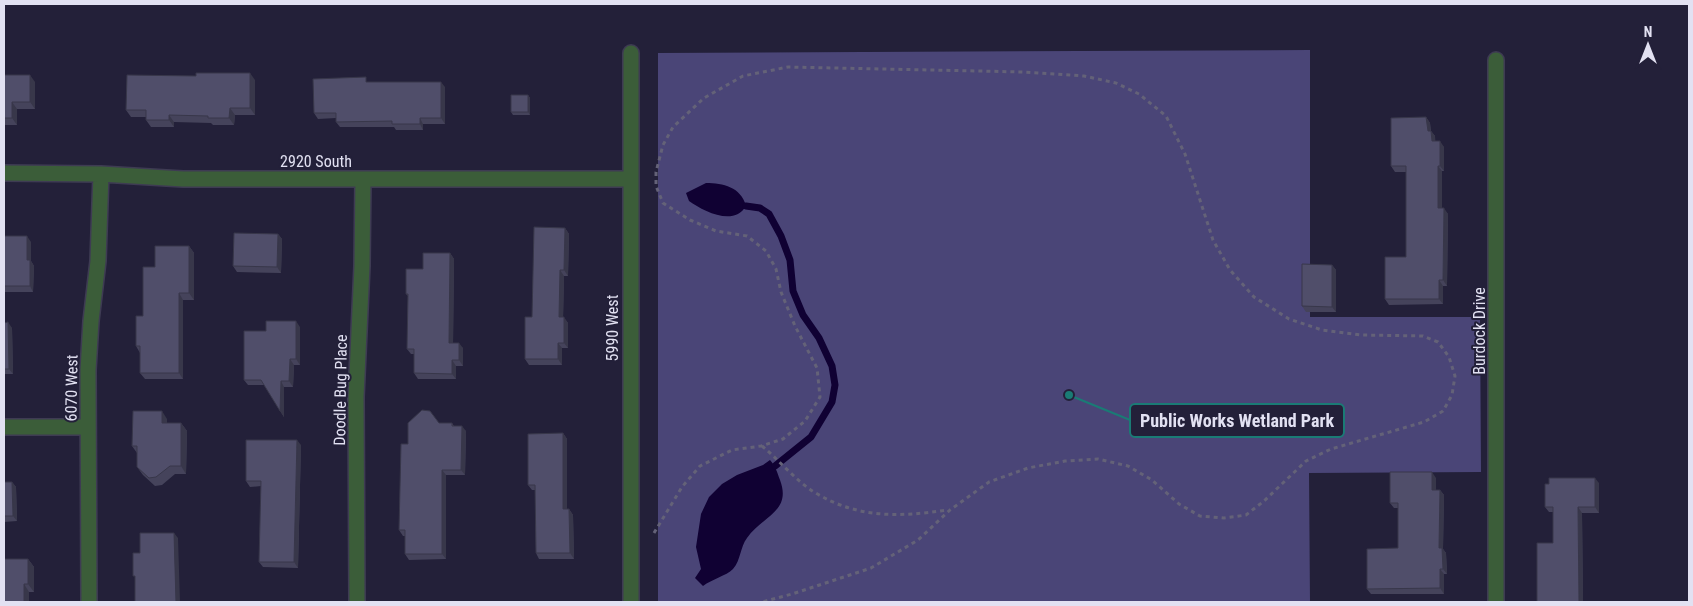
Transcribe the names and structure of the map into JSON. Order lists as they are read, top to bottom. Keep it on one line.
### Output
{"streets":{"street":["2920 South","5990 West","Burdock Drive","6070 West","Doodle Bug Place"]},"crossings":[["2920 South","5990 West"],["2920 South","6070 West"],["2920 South","Doodle Bug Place"]],"places":["Public Works Wetland Park"],"north":"top"}
